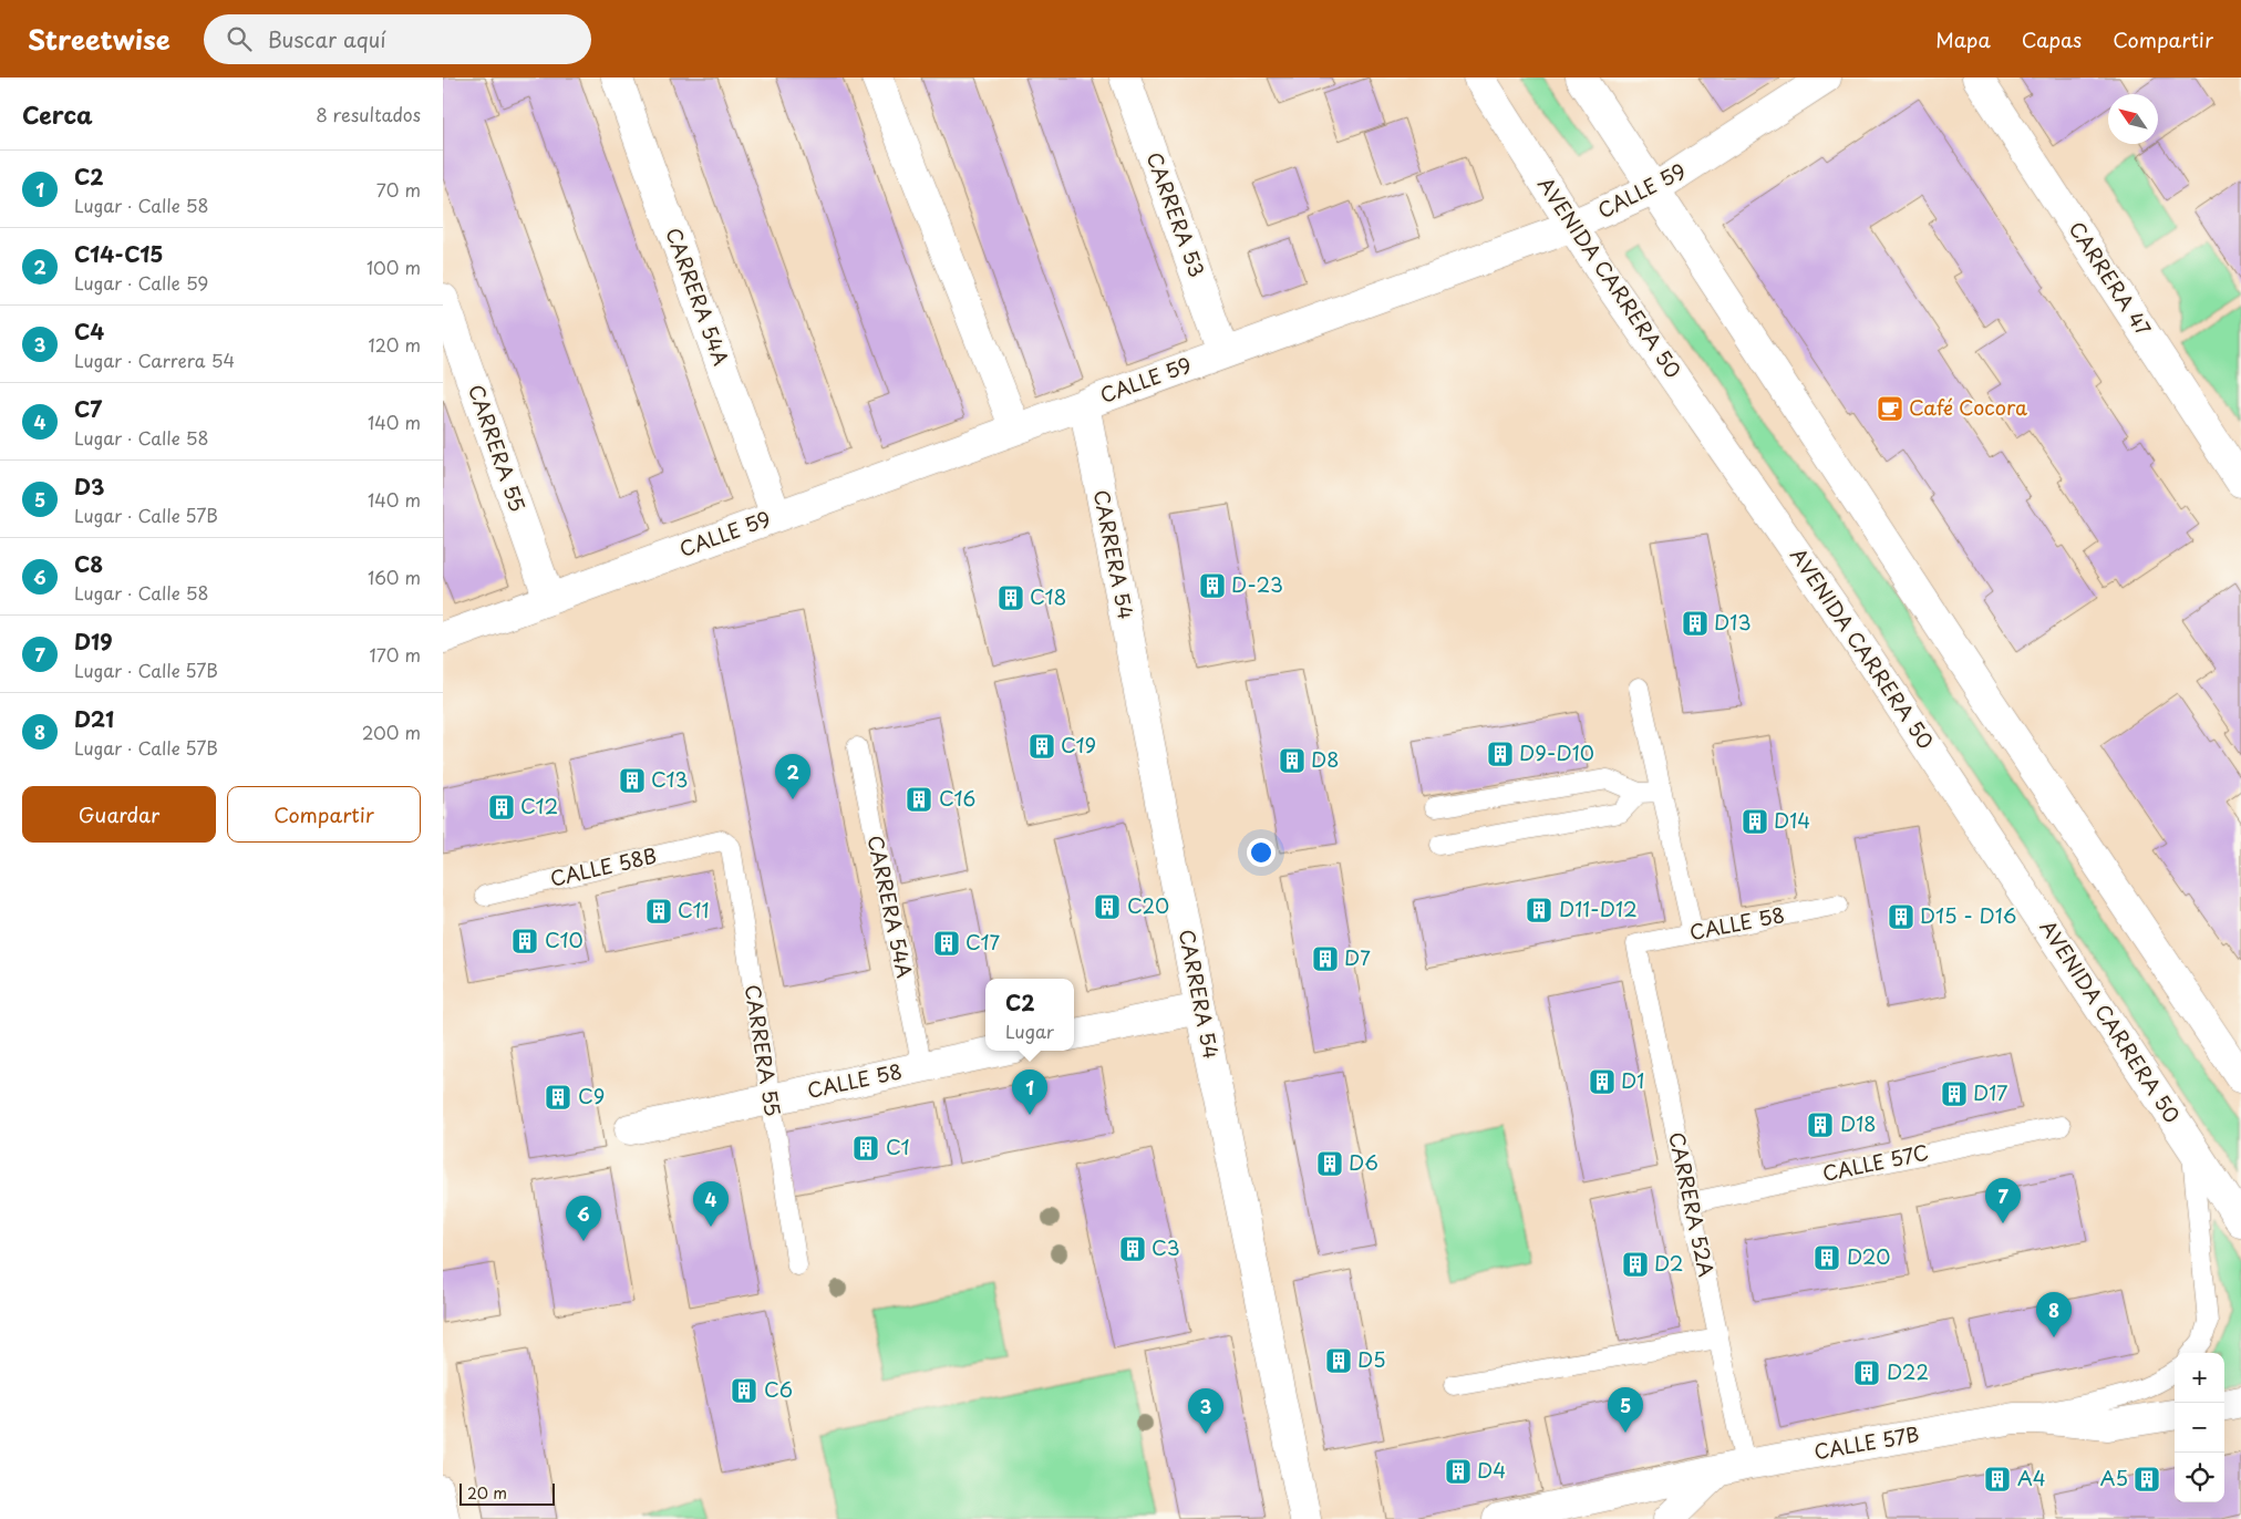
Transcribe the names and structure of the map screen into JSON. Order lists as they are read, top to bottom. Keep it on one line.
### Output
{"streets":{"street":["CALLE 59","CARRERA 53","AVENIDA CARRERA 50","CARRERA 47","CARRERA 54A","CARRERA 55","CARRERA 54","CALLE 58","CALLE 57B"],"lane":["CALLE 58B","CALLE 57C","CARRERA 52A"]},"crossings":[["CALLE 59","CARRERA 53"],["CALLE 59","AVENIDA CARRERA 50"],["CALLE 59","CARRERA 54A"],["CALLE 59","CARRERA 55"],["CALLE 59","CARRERA 54"],["CARRERA 54A","CALLE 58"],["CARRERA 55","CALLE 58B"],["CARRERA 55","CALLE 58"],["CALLE 58","CARRERA 52A"],["CALLE 57C","CARRERA 52A"],["CARRERA 52A","CALLE 57B"]],"places":{"cafe":["Café Cocora"],"building":["D-23","C18","D13","C19","D9-D10","D8","C13","C16","C12","D14","C20","D11-D12","C11","D15 - D16","C10","C17","D7","D1","D17","C9","D18","C1","D6","C3","D20","D2","D5","D22","C6","D4","A4","A5"]},"scale_bar":"20 m","north":"top left","page":{"header":"Streetwise","search":"Buscar aquí","nav":["Mapa","Capas","Compartir"],"heading":["Cerca","8 resultados"],"list":[{"mark":"1","name":"C2","note":"Lugar · Calle 58","value":"70 m"},{"mark":"2","name":"C14-C15","note":"Lugar · Calle 59","value":"100 m"},{"mark":"3","name":"C4","note":"Lugar · Carrera 54","value":"120 m"},{"mark":"4","name":"C7","note":"Lugar · Calle 58","value":"140 m"},{"mark":"5","name":"D3","note":"Lugar · Calle 57B","value":"140 m"},{"mark":"6","name":"C8","note":"Lugar · Calle 58","value":"160 m"},{"mark":"7","name":"D19","note":"Lugar · Calle 57B","value":"170 m"},{"mark":"8","name":"D21","note":"Lugar · Calle 57B","value":"200 m"}],"pins":["2","1","7","4","6","8","5","3"],"buttons":["Guardar","Compartir"],"popup":["C2","Lugar"],"map_buttons":["+","−"],"scale":"20 m"}}
